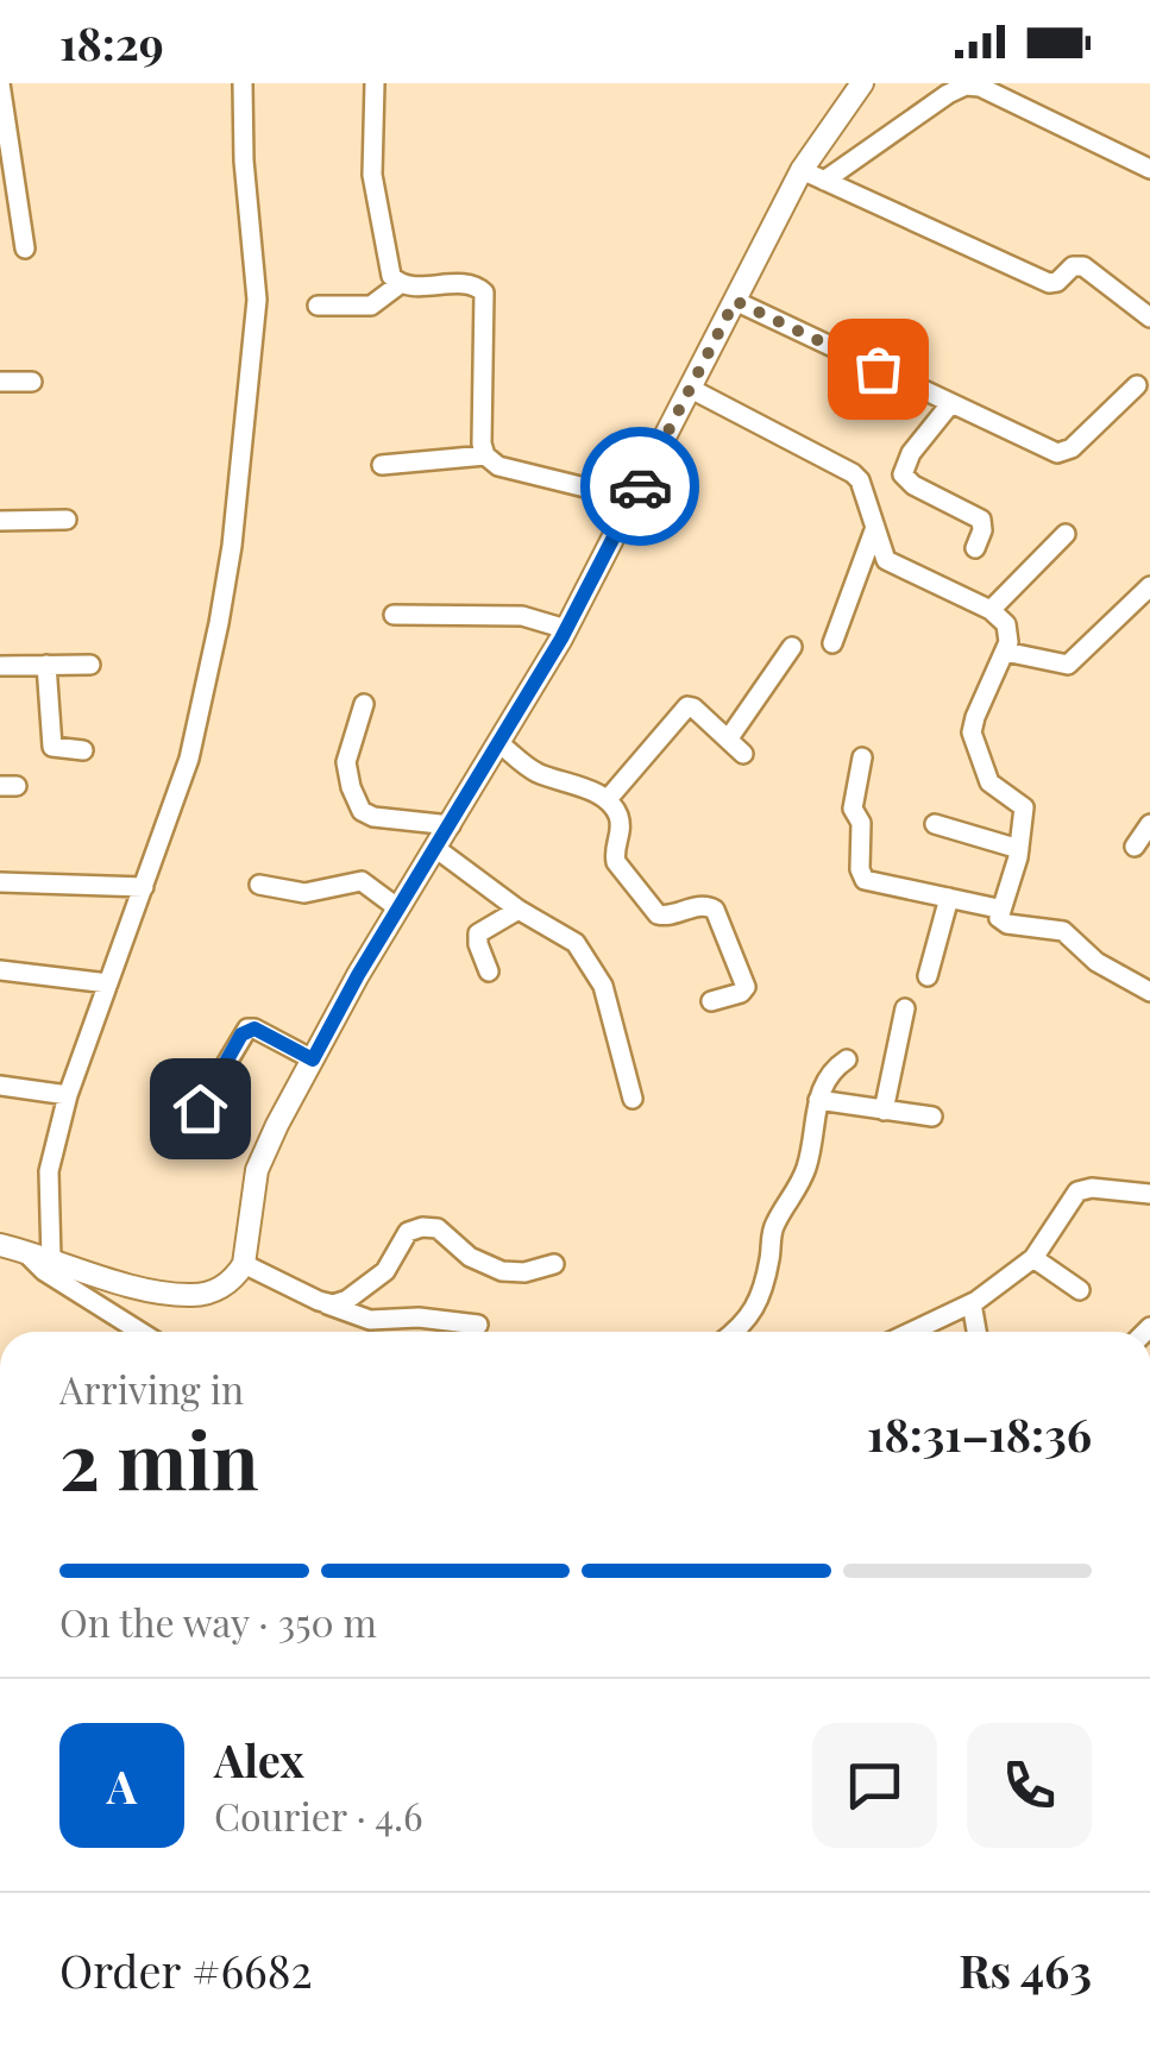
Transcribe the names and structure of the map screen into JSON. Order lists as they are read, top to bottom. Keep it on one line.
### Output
{"page":{"status":"18:29","heading":["2 min","Arriving in","18:31–18:36"],"panel":["Alex","Courier · 4.6","Order #6682","Rs 463"],"bar":"On the way · 350 m","round":"A"}}
